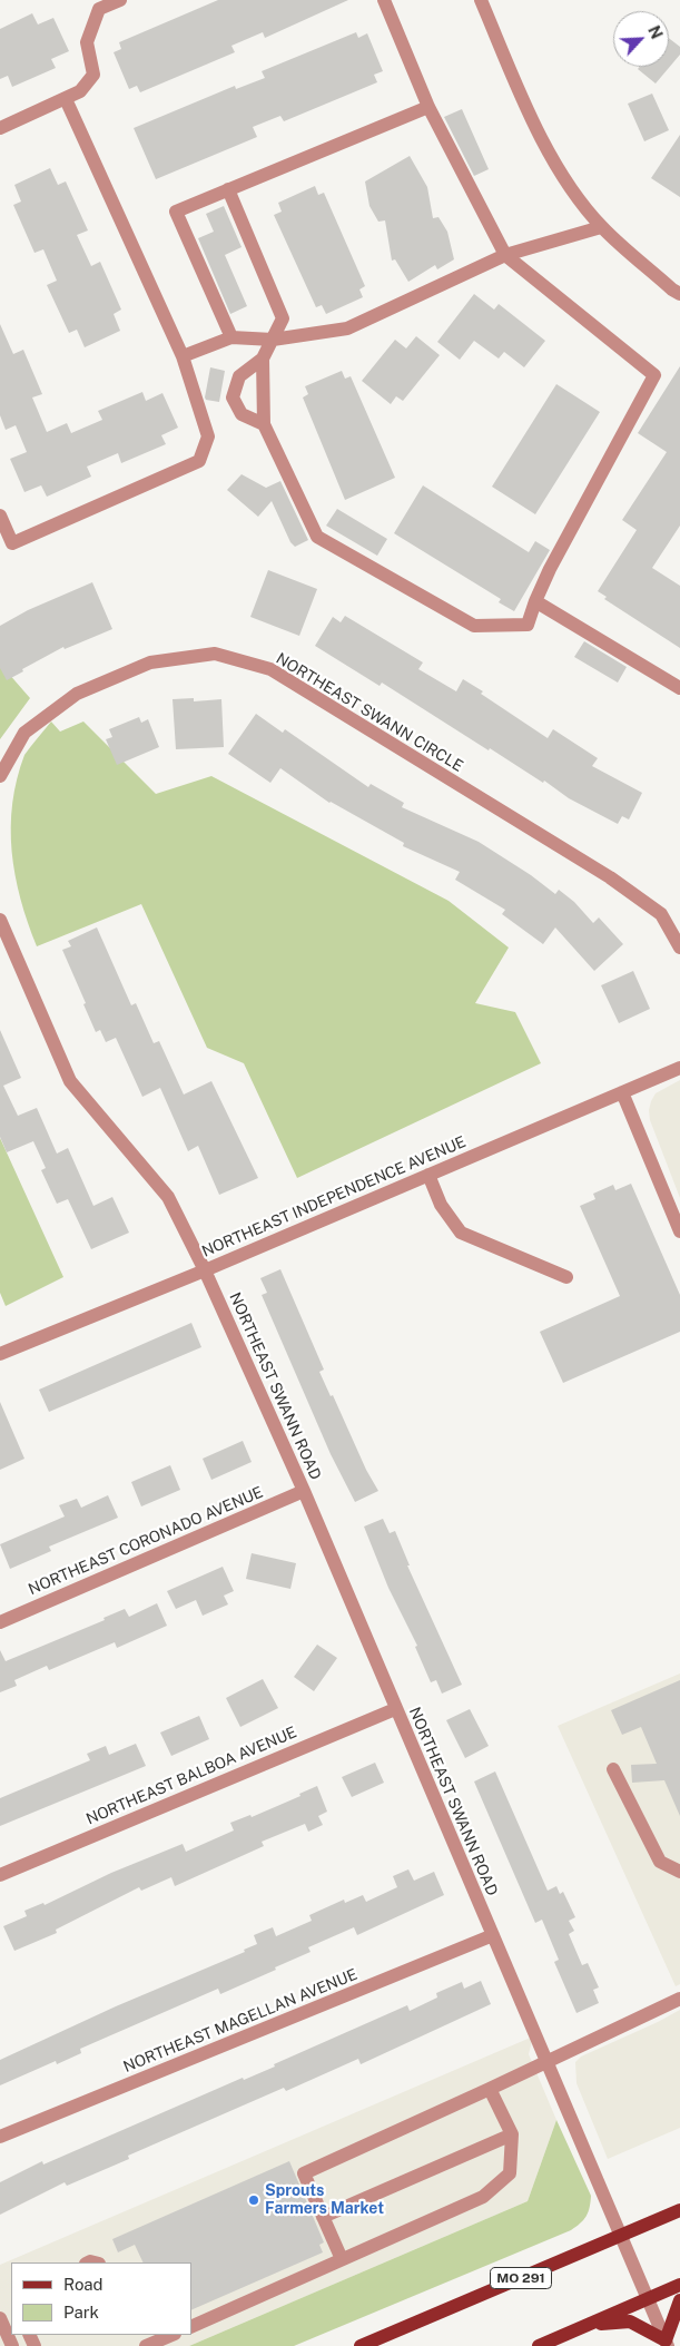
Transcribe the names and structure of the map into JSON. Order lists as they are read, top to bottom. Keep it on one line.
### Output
{"streets":{"main road":["MO 291"],"street":["NORTHEAST SWANN CIRCLE","NORTHEAST INDEPENDENCE AVENUE","NORTHEAST SWANN ROAD","NORTHEAST CORONADO AVENUE","NORTHEAST BALBOA AVENUE","NORTHEAST MAGELLAN AVENUE"]},"crossings":[["NORTHEAST INDEPENDENCE AVENUE","NORTHEAST SWANN ROAD"],["NORTHEAST SWANN ROAD","NORTHEAST CORONADO AVENUE"],["NORTHEAST SWANN ROAD","NORTHEAST BALBOA AVENUE"],["NORTHEAST SWANN ROAD","NORTHEAST MAGELLAN AVENUE"],["NORTHEAST SWANN ROAD","MO 291"]],"places":["Sprouts Farmers Market"],"legend":["Road","Park"],"north":"top right"}
